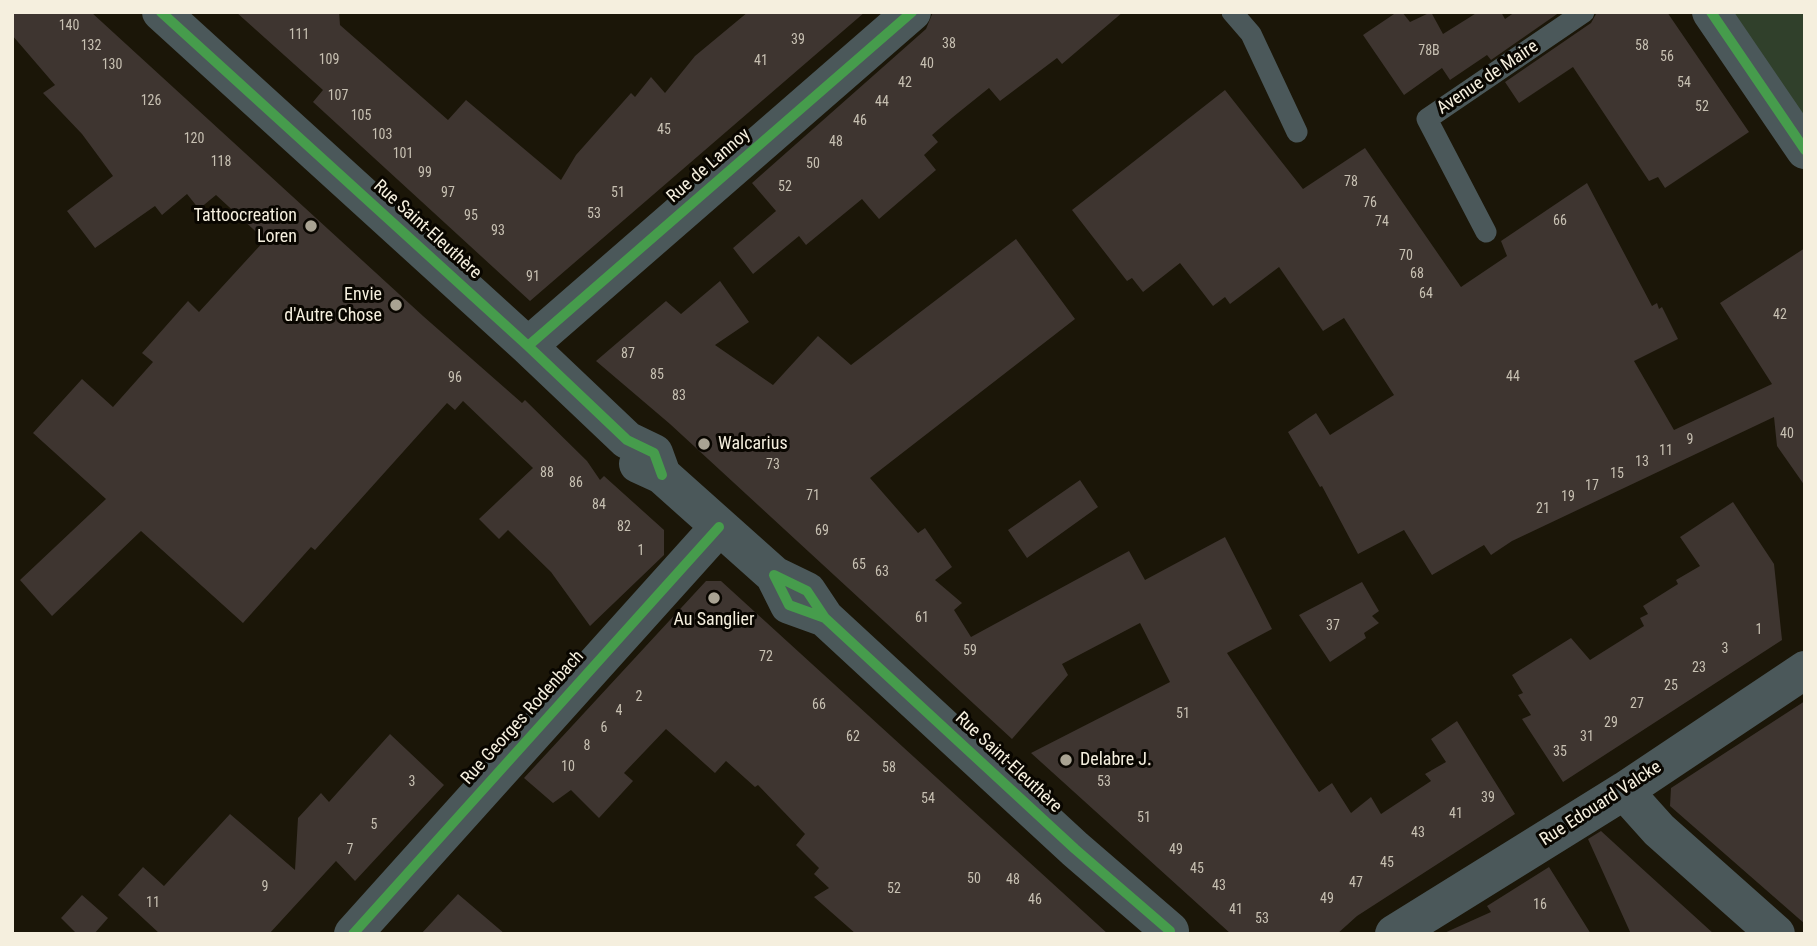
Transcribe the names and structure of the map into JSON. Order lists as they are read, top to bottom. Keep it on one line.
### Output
{"streets":{"street":["Rue de Lannoy","Rue Saint-Eleuthère","Rue Georges Rodenbach","Rue Edouard Valcke"],"lane":["Avenue de Maire"]},"crossings":[["Rue de Lannoy","Rue Saint-Eleuthère"],["Rue Saint-Eleuthère","Rue Georges Rodenbach"]],"places":["Tattoocreation Loren","Envie d'Autre Chose","Walcarius","Au Sanglier","Delabre J."],"house_numbers":["140","111","39","38","132","58","78B","56","109","41","40","130","42","54","107","126","44","52","105","46","45","103","120","48","101","118","50","99","78","52","97","51","76","53","95","66","74","93","70","68","91","64","42","87","85","44","96","83","40","9","11","13","73","88","15","86","17","71","19","84","21","82","69","1","65","63","61","37","1","3","59","72","23","25","2","27","66","4","51","29","6","62","31","8","35","10","58","3","53","39","54","41","51","5","43","7","49","45","45","50","48","47","43","9","52","49","46","11","16","41","53"]}
